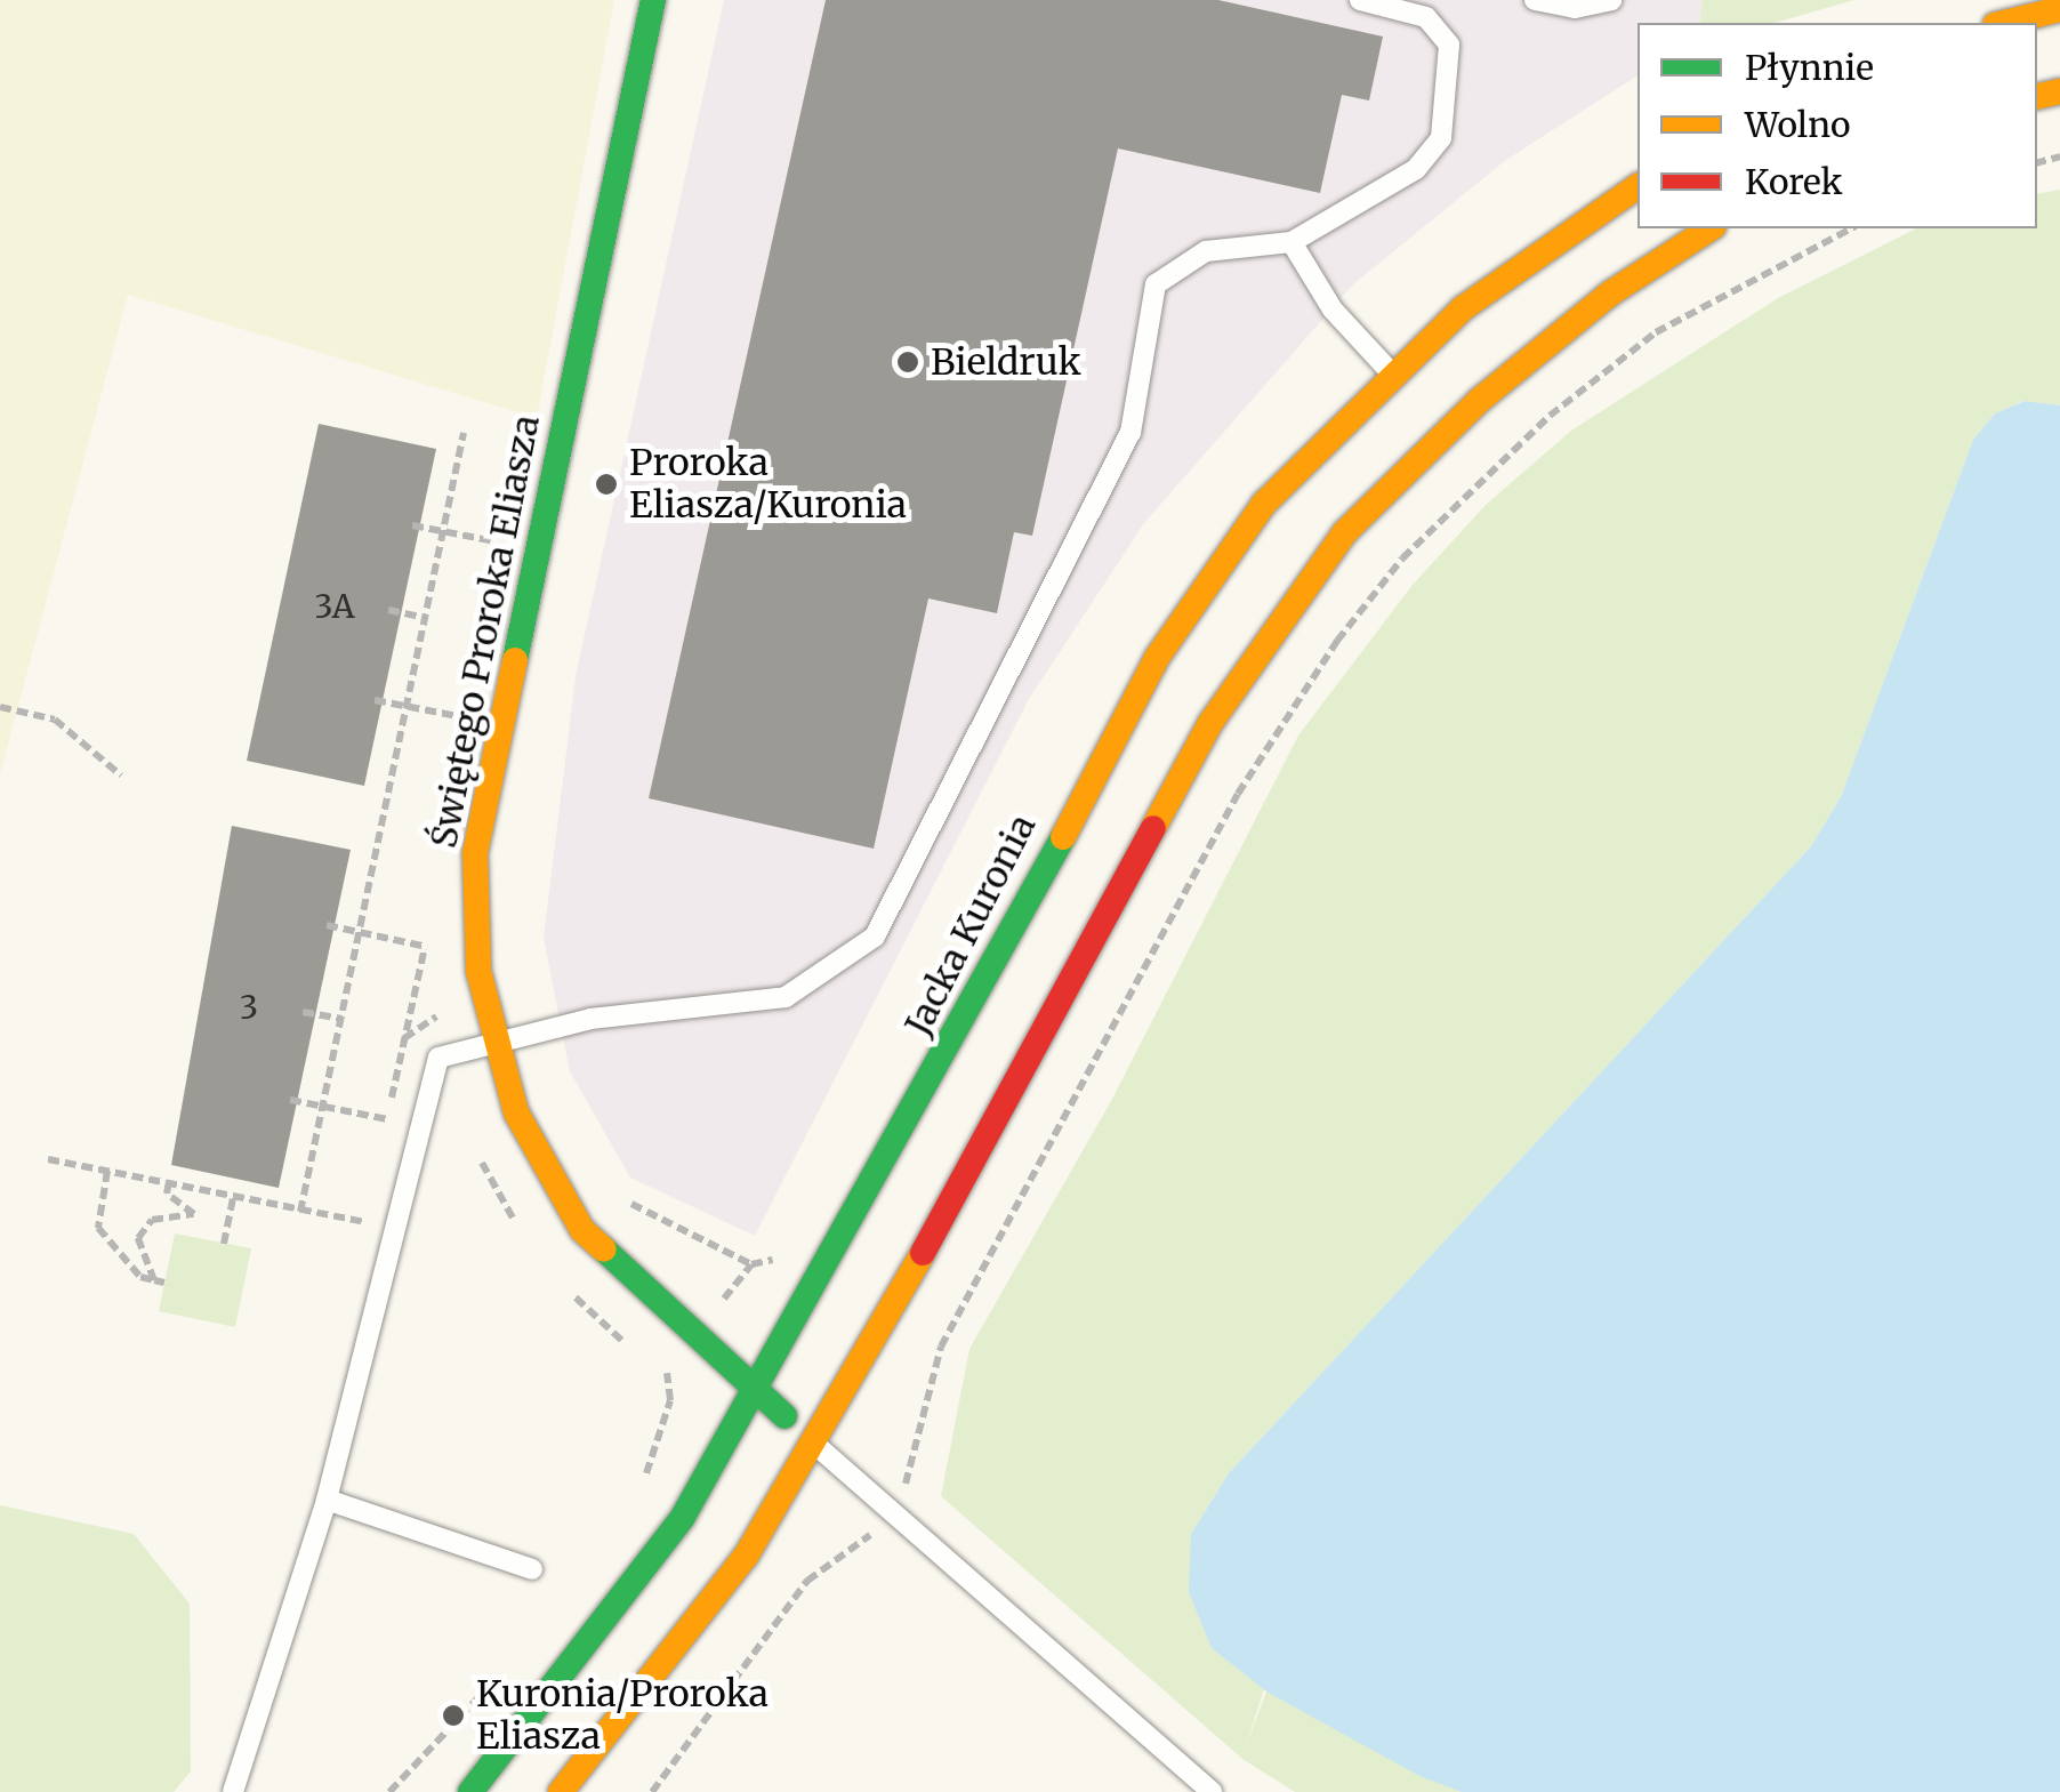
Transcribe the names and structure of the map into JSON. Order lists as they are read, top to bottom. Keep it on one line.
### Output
{"streets":{"main road":["Świętego Proroka Eliasza","Jacka Kuronia"]},"crossings":[["Świętego Proroka Eliasza","Jacka Kuronia"]],"places":["Bieldruk","Proroka Eliasza/Kuronia","Kuronia/Proroka Eliasza"],"house_numbers":["3A","3"],"legend":["Płynnie","Wolno","Korek"]}
